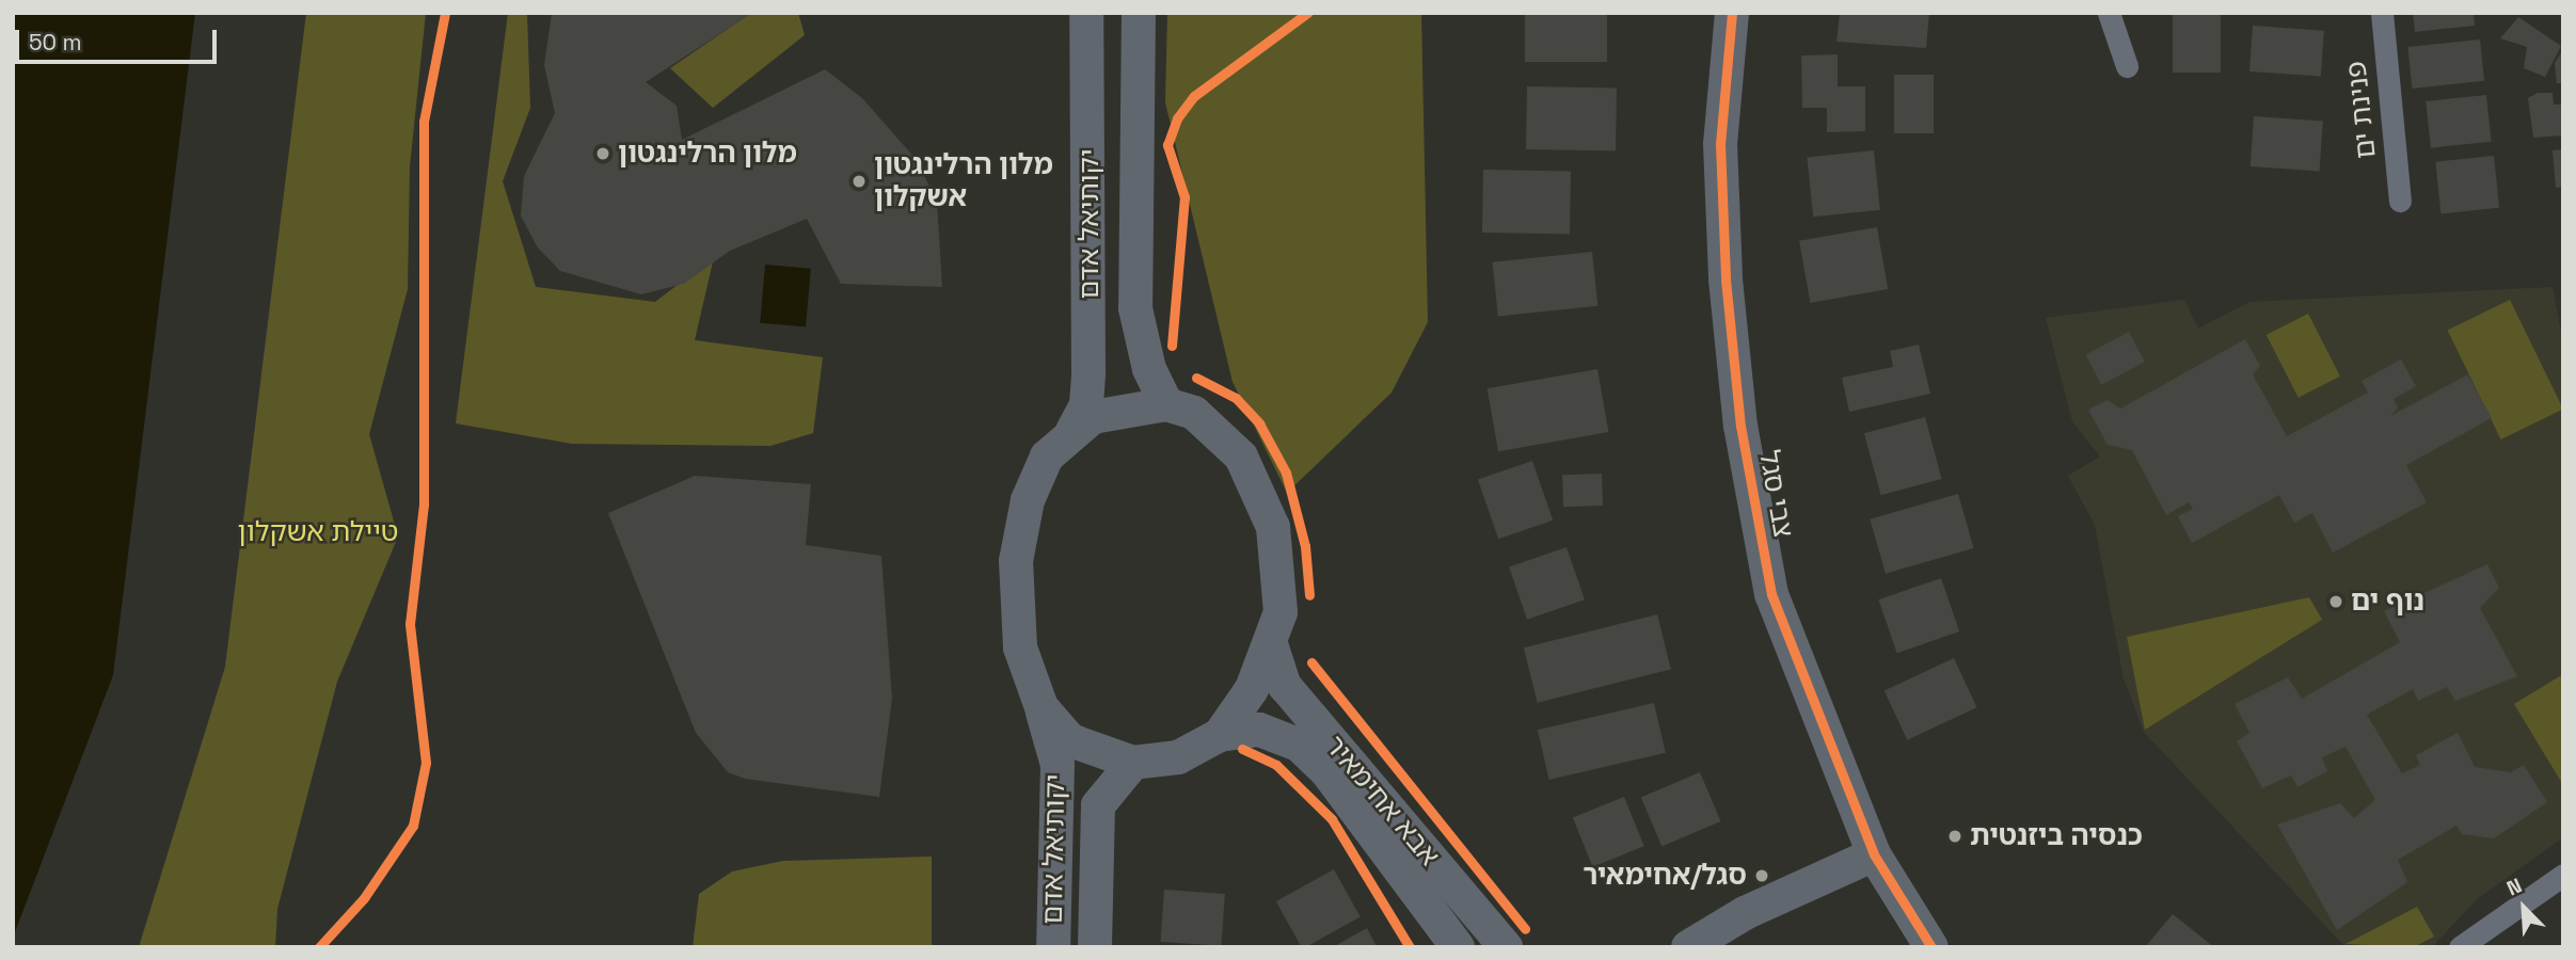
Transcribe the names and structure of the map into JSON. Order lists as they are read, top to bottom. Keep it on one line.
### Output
{"streets":{"main road":["יקותיאל אדם","צבי סגל","אבא אחימאיר"],"street":["פנינת ים"]},"parks":["טיילת אשקלון"],"places":["מלון הרלינגטון","מלון הרלינגטון אשקלון","נוף ים","כנסיה ביזנטית","סגל/אחימאיר"],"scale_bar":"50 m","north":"top left"}
